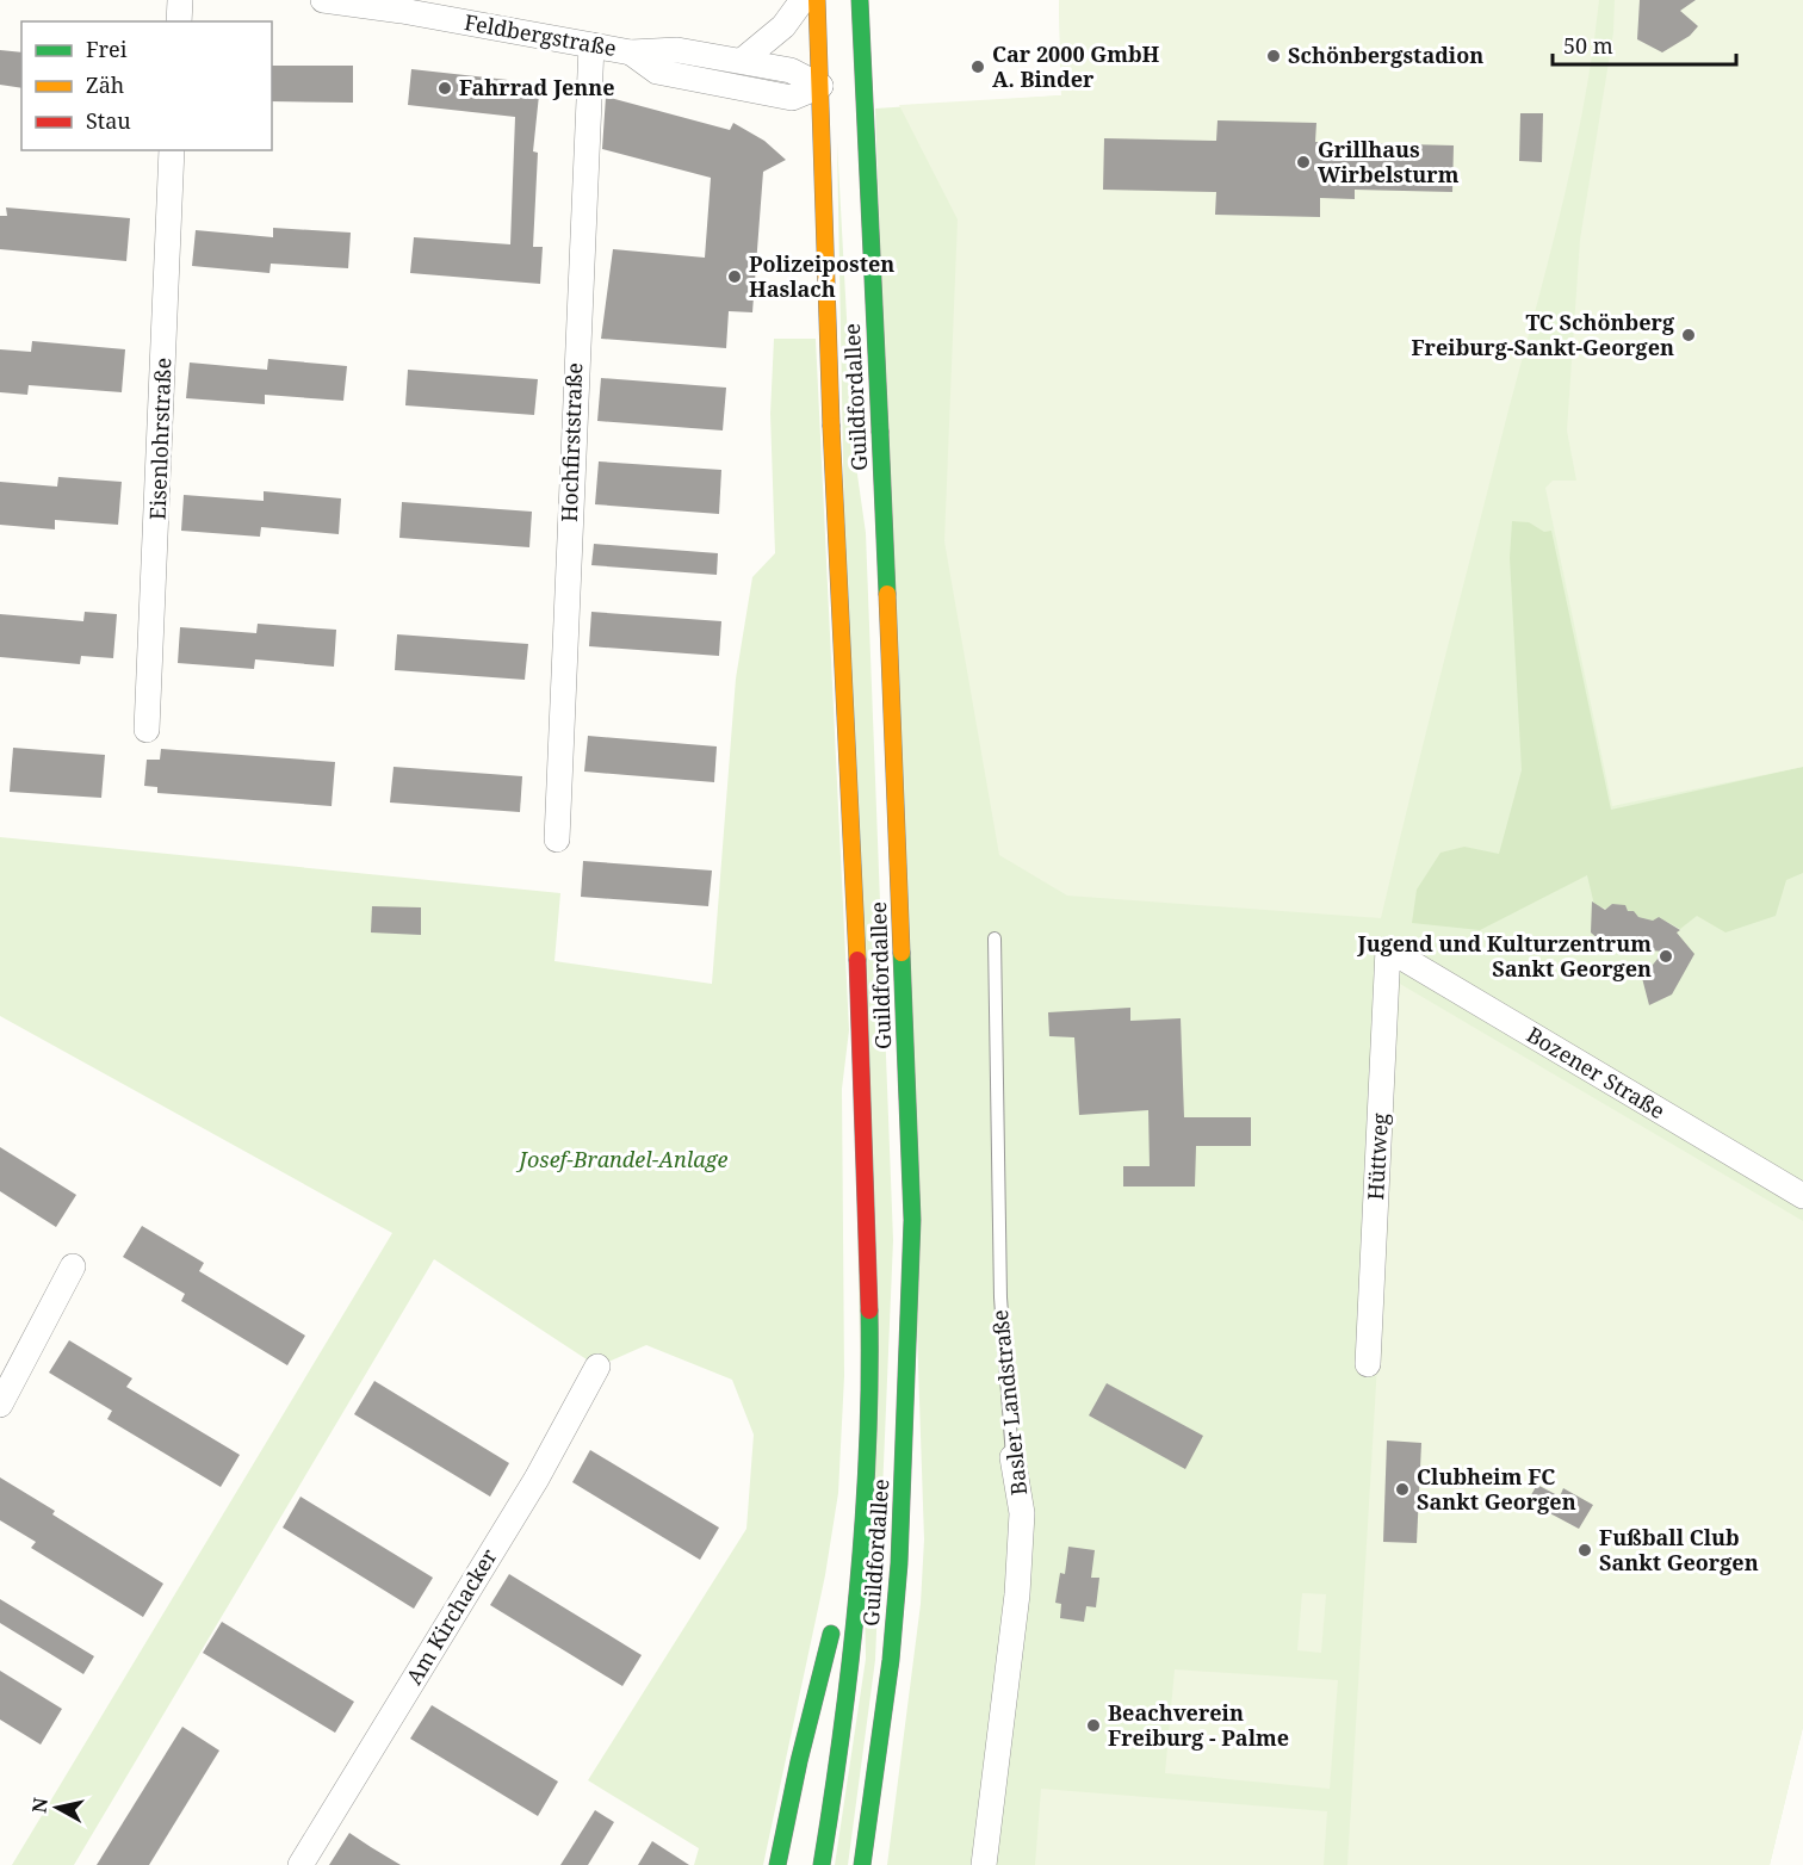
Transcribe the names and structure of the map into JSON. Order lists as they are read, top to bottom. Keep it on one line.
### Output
{"streets":{"main road":["Guildfordallee"],"street":["Feldbergstraße","Eisenlohrstraße","Hochfirststraße","Bozener Straße","Hüttweg","Basler Landstraße","Am Kirchacker"]},"crossings":[["Feldbergstraße","Guildfordallee"],["Feldbergstraße","Hochfirststraße"],["Bozener Straße","Hüttweg"]],"parks":["Josef-Brandel-Anlage"],"places":["Schönbergstadion","Car 2000 GmbH A. Binder","Fahrrad Jenne","Grillhaus Wirbelsturm","Polizeiposten Haslach","TC Schönberg Freiburg-Sankt-Georgen","Jugend und Kulturzentrum Sankt Georgen","Clubheim FC Sankt Georgen","Fußball Club Sankt Georgen","Beachverein Freiburg - Palme"],"legend":["Frei","Zäh","Stau"],"scale_bar":"50 m","north":"left"}
